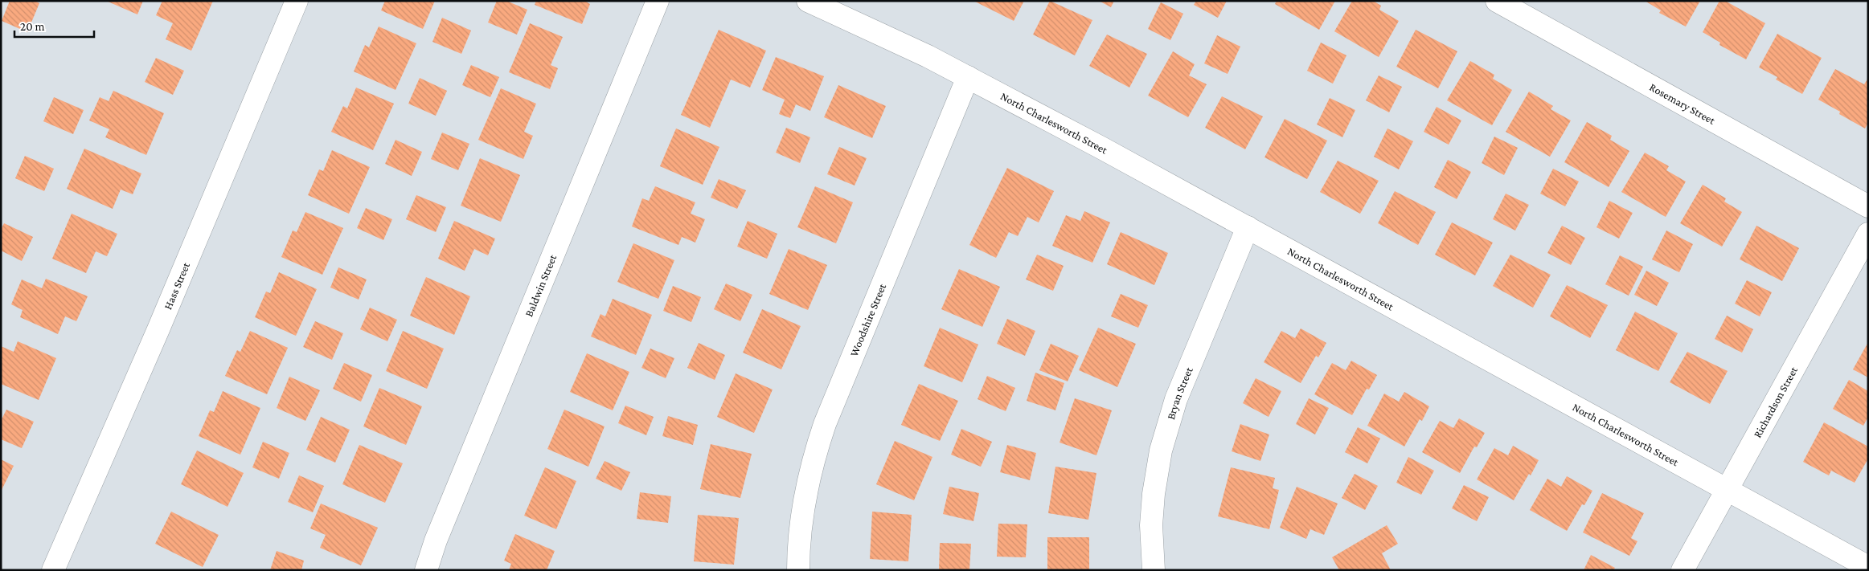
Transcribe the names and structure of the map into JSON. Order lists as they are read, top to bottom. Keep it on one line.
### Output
{"streets":{"street":["Rosemary Street","North Charlesworth Street","Baldwin Street","Hass Street","Woodshire Street","Bryan Street","Richardson Street"]},"crossings":[["North Charlesworth Street","Woodshire Street"],["North Charlesworth Street","Bryan Street"],["North Charlesworth Street","Richardson Street"]],"scale_bar":"20 m"}
